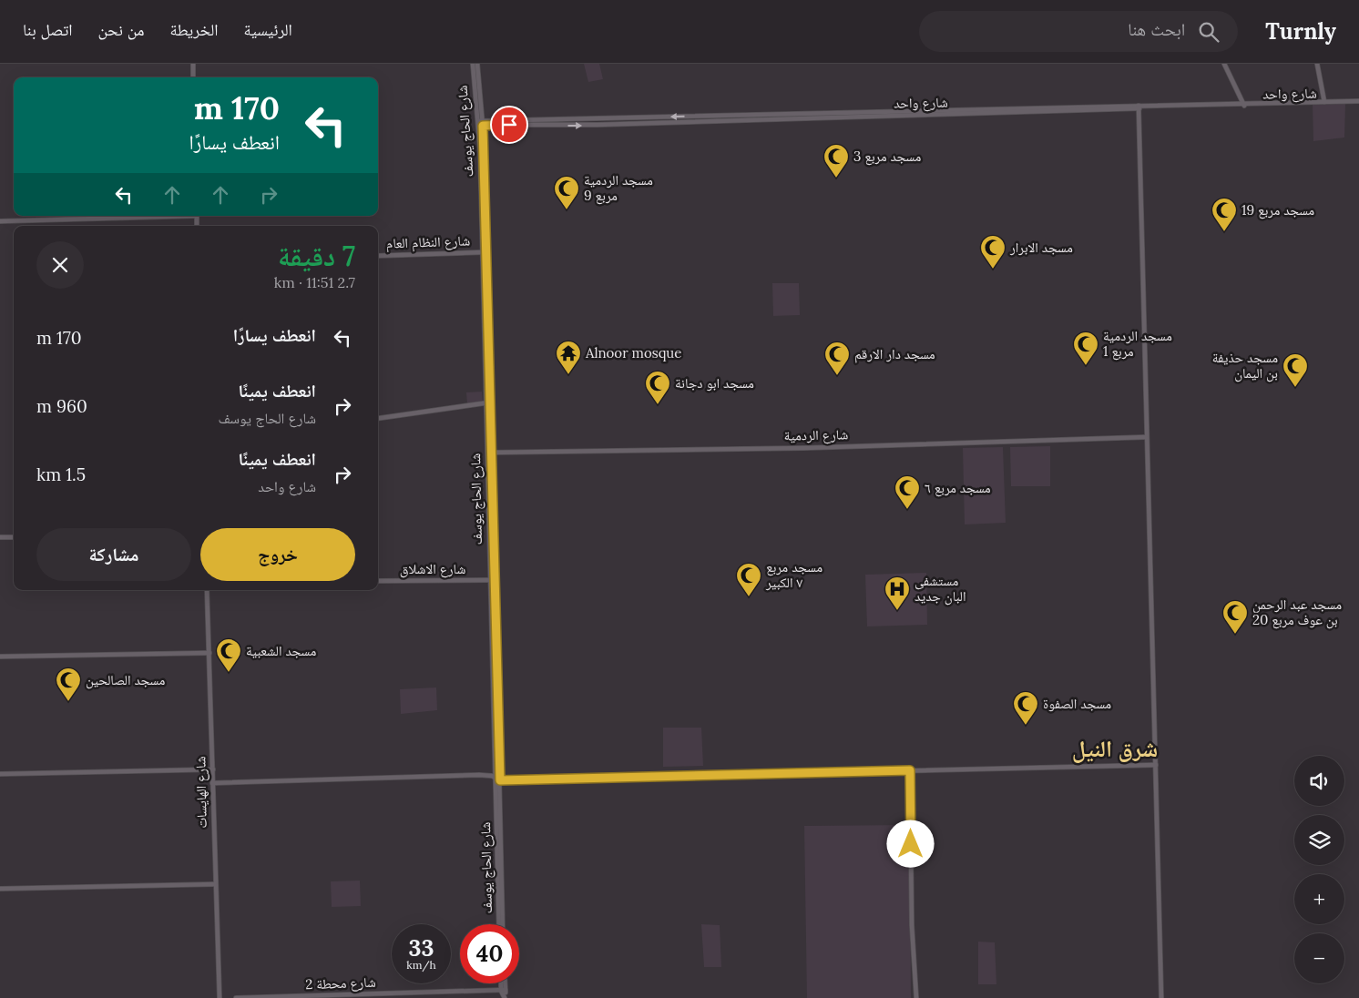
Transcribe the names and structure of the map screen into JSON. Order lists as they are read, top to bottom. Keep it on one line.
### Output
{"streets":{"street":["شارع واحد","شارع الحاج يوسف","شارع النظام العام","شارع الردمية","شارع الاشلاق","شارع الهايسات","شارع محطة 2"]},"crossings":[["شارع واحد","شارع الحاج يوسف"],["شارع الحاج يوسف","شارع النظام العام"],["شارع الحاج يوسف","شارع الردمية"],["شارع الحاج يوسف","شارع الاشلاق"]],"districts":["شرق النيل"],"places":{"mosque":["مسجد مربع 3","مسجد الردمية مربع 9","مسجد مربع 19","مسجد الابرار","مسجد الردمية مربع 1","مسجد دار الارقم","مسجد حذيفة بن اليمان","مسجد ابو دجانة","مسجد مربع ٦","مسجد مربع ٧ الكبير","مسجد عبد الرحمن بن عوف مربع 20","مسجد الشعبية","مسجد الصالحين","مسجد الصفوة"],"temple":["Alnoor mosque"],"hospital":["مستشفى البان جديد"]},"page":{"header":"Turnly","search":"ابحث هنا","nav":["الرئيسية","الخريطة","من نحن","اتصل بنا"],"turn":["170 m","انعطف يسارًا"],"heading":["7 دقيقة","2.7 km · 11:51"],"list":[{"name":"انعطف يسارًا","value":"170 m"},{"name":"انعطف يمينًا","note":"شارع الحاج يوسف","value":"960 m"},{"name":"انعطف يمينًا","note":"شارع واحد","value":"1.5 km"}],"buttons":["خروج","مشاركة"],"map_buttons":["+","−"],"speed":"33 km/h","limit":"40"}}
